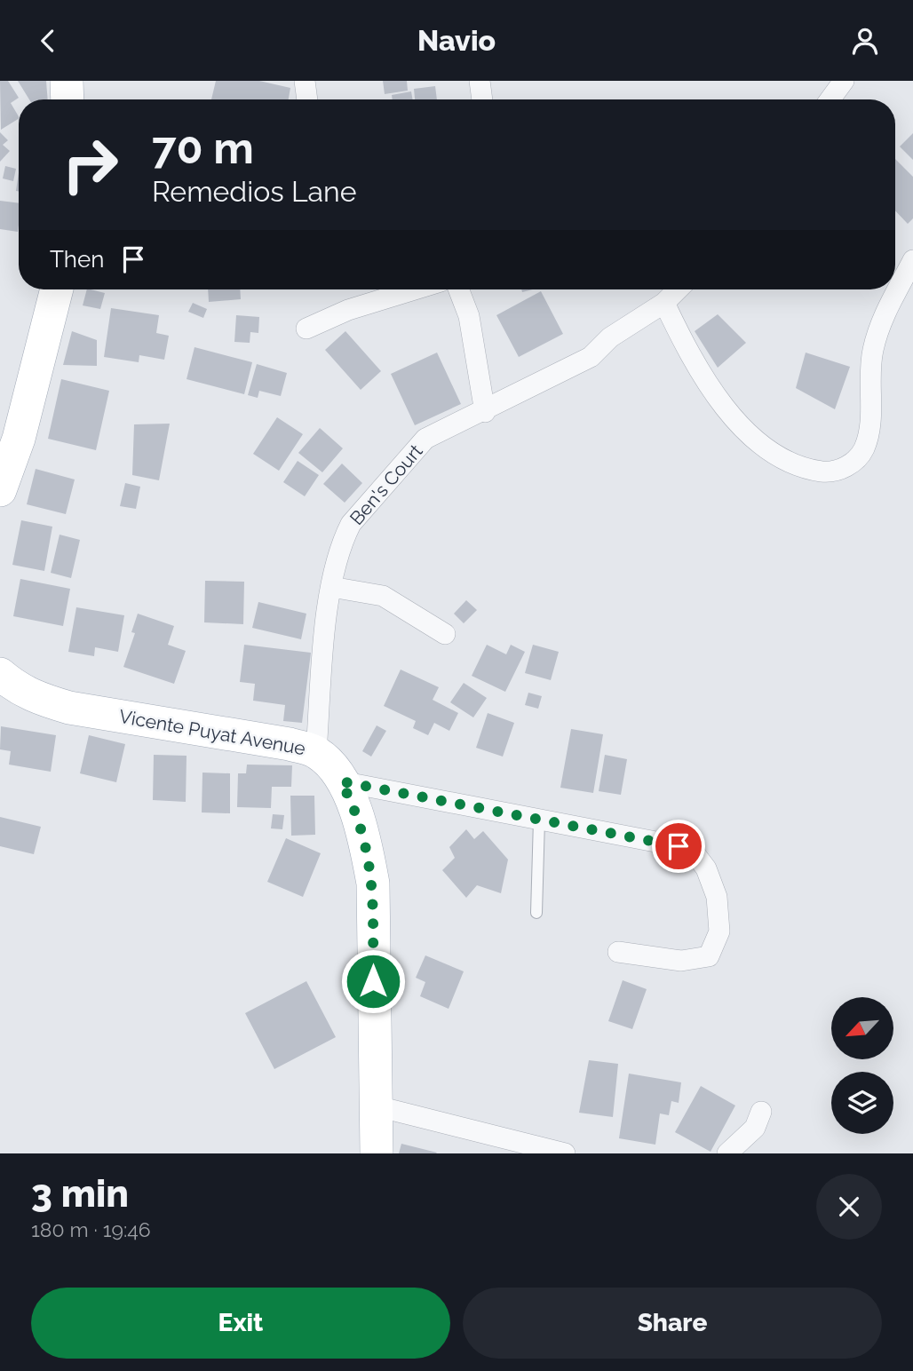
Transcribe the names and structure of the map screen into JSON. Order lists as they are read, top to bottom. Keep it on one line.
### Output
{"streets":{"main road":["Vicente Puyat Avenue"],"street":["Ben's Court"]},"crossings":[["Ben's Court","Vicente Puyat Avenue"]],"north":"bottom left","page":{"header":"Navio","turn":["70 m","Remedios Lane"],"then":"Then","heading":["3 min","180 m · 19:46"],"buttons":["Exit","Share"]}}
